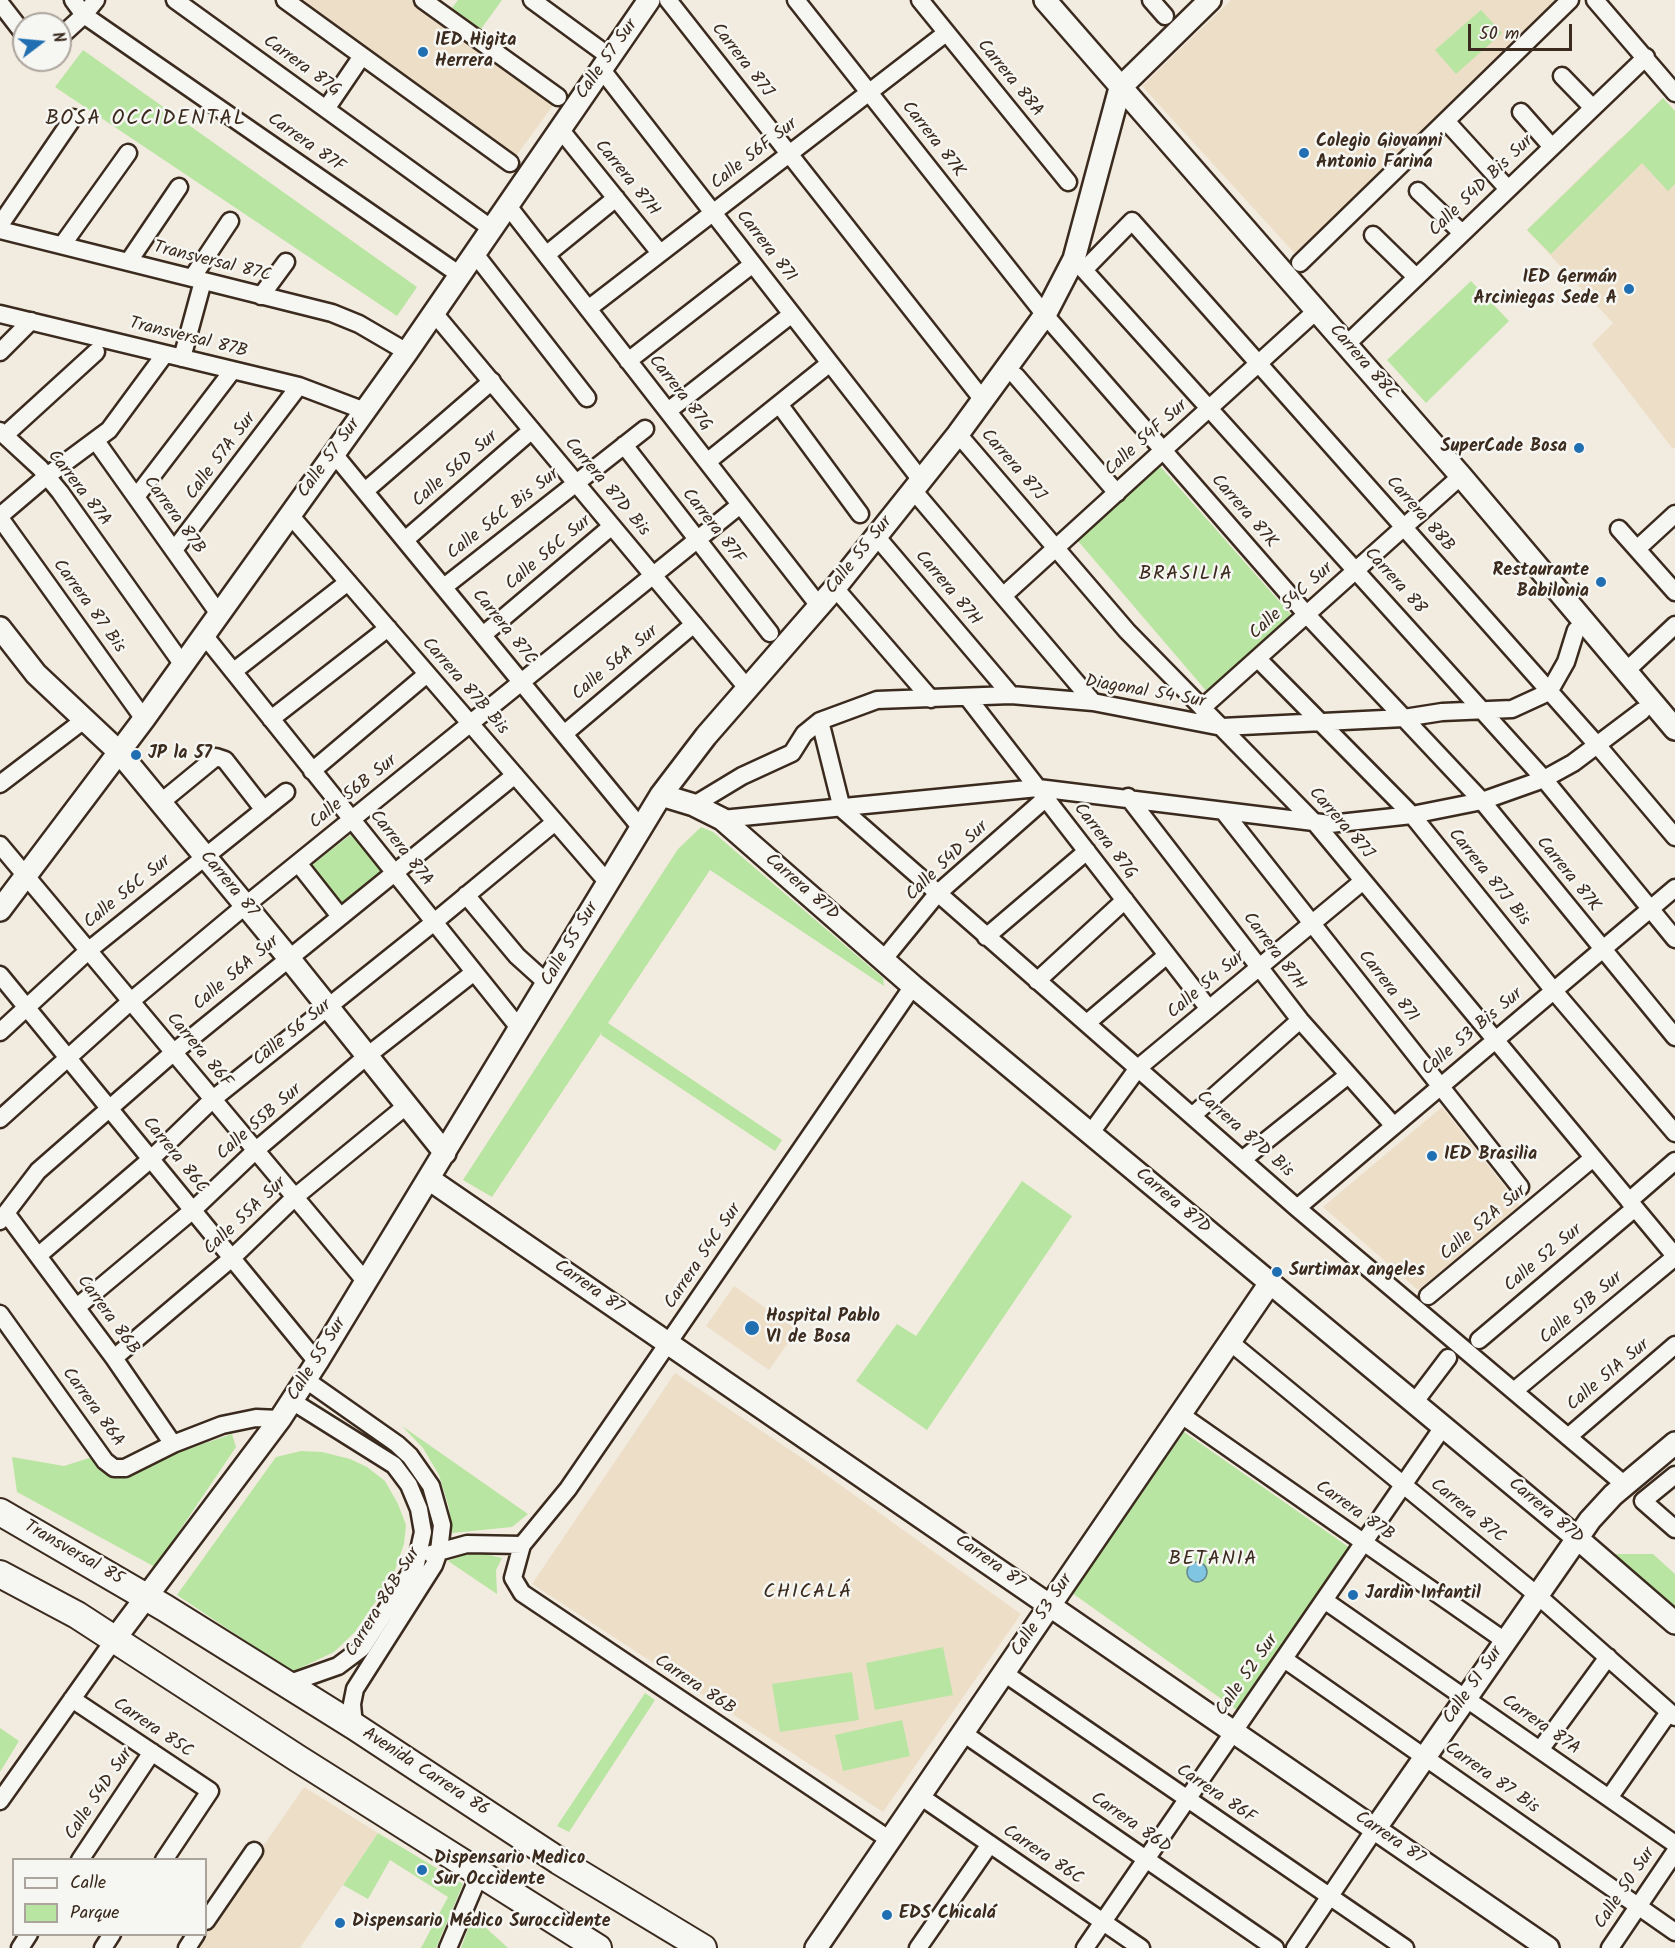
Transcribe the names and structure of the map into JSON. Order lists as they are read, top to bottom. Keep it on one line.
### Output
{"streets":{"main road":["Transversal 85","Avenida Carrera 86"],"street":["Calle 57 Sur","Carrera 87J","Carrera 87G","Carrera 88A","Carrera 87K","Carrera 87F","Calle 56F Sur","Carrera 87H","Calle 54D Bis Sur","Carrera 87I","Transversal 87C","Transversal 87B","Carrera 88C","Calle 54F Sur","Calle 57A Sur","Calle 56D Sur","Carrera 87D Bis","Carrera 87A","Calle 56C Bis Sur","Carrera 88B","Carrera 87B","Calle 56C Sur","Calle 55 Sur","Carrera 88","Calle 54C Sur","Carrera 87 Bis","Carrera 87C","Calle 56A Sur","Carrera 87B Bis","Diagonal 54 Sur","Calle 56B Sur","Calle 54D Sur","Carrera 87J Bis","Carrera 87","Carrera 87D","Calle 54 Sur","Calle 53 Bis Sur","Calle 56 Sur","Carrera 86F","Calle 55B Sur","Carrera 86C","Calle 55A Sur","Calle 52A Sur","Carrera 54C Sur","Calle 52 Sur","Calle 51B Sur","Carrera 86B","Calle 51A Sur","Carrera 86A","Carrera 86B Sur","Calle 53 Sur","Calle 51 Sur","Carrera 85C","Carrera 86D","Calle 50 Sur"]},"crossings":[["Calle 57 Sur","Carrera 87G"],["Calle 57 Sur","Carrera 87F"],["Calle 57 Sur","Carrera 87H"],["Calle 57 Sur","Carrera 87I"],["Calle 57 Sur","Transversal 87C"],["Calle 57 Sur","Transversal 87B"],["Calle 57 Sur","Carrera 87D Bis"],["Calle 57 Sur","Carrera 87A"],["Calle 57 Sur","Carrera 87B"],["Calle 57 Sur","Carrera 87 Bis"],["Calle 57 Sur","Carrera 87C"],["Calle 57 Sur","Carrera 87B Bis"],["Calle 57 Sur","Carrera 87"],["Calle 57 Sur","Carrera 86F"],["Carrera 87J","Calle 56F Sur"],["Carrera 87J","Calle 54F Sur"],["Carrera 87J","Calle 55 Sur"],["Carrera 87J","Calle 54C Sur"],["Carrera 87J","Diagonal 54 Sur"],["Carrera 87J","Calle 54 Sur"],["Carrera 87J","Calle 53 Bis Sur"],["Carrera 87J","Calle 52A Sur"],["Carrera 87J","Calle 52 Sur"],["Carrera 87J","Calle 51B Sur"],["Carrera 87G","Calle 56F Sur"],["Carrera 87G","Calle 55 Sur"],["Carrera 87G","Diagonal 54 Sur"],["Carrera 87G","Calle 56B Sur"],["Carrera 87G","Calle 54D Sur"],["Carrera 87G","Calle 54 Sur"],["Carrera 88A","Calle 56F Sur"],["Carrera 87K","Calle 56F Sur"],["Carrera 87K","Calle 54F Sur"],["Carrera 87K","Calle 55 Sur"],["Carrera 87K","Calle 54C Sur"],["Carrera 87K","Diagonal 54 Sur"],["Carrera 87K","Calle 53 Bis Sur"],["Carrera 87F","Calle 56C Bis Sur"],["Carrera 87F","Calle 56B Sur"],["Calle 56F Sur","Carrera 87H"],["Calle 56F Sur","Carrera 87I"],["Carrera 87H","Calle 55 Sur"],["Carrera 87H","Diagonal 54 Sur"],["Carrera 87H","Calle 54 Sur"],["Carrera 87H","Calle 53 Bis Sur"],["Calle 54D Bis Sur","Carrera 88C"],["Carrera 87I","Calle 54F Sur"],["Carrera 87I","Calle 55 Sur"],["Carrera 87I","Diagonal 54 Sur"],["Carrera 87I","Calle 54 Sur"],["Carrera 87I","Calle 53 Bis Sur"],["Transversal 87B","Calle 57A Sur"],["Carrera 88C","Calle 54F Sur"],["Carrera 88C","Calle 55 Sur"],["Carrera 88C","Calle 54C Sur"],["Calle 54F Sur","Carrera 88B"],["Calle 54F Sur","Carrera 88"],["Calle 57A Sur","Carrera 87B"],["Calle 56D Sur","Carrera 87D Bis"],["Calle 56D Sur","Carrera 87C"],["Carrera 87D Bis","Calle 56C Bis Sur"],["Carrera 87D Bis","Calle 56C Sur"],["Carrera 87D Bis","Calle 55 Sur"],["Carrera 87D Bis","Calle 56A Sur"],["Carrera 87D Bis","Calle 56B Sur"],["Carrera 87D Bis","Calle 54D Sur"],["Carrera 87D Bis","Calle 54 Sur"],["Carrera 87D Bis","Calle 53 Bis Sur"],["Carrera 87D Bis","Calle 51B Sur"],["Carrera 87D Bis","Calle 51A Sur"],["Carrera 87D Bis","Calle 51 Sur"],["Carrera 87A","Calle 55 Sur"],["Carrera 87A","Calle 56A Sur"],["Carrera 87A","Calle 56B Sur"],["Carrera 87A","Calle 56 Sur"],["Carrera 87A","Calle 55B Sur"],["Carrera 87A","Calle 52 Sur"],["Carrera 87A","Calle 51 Sur"],["Calle 56C Bis Sur","Carrera 87C"],["Carrera 88B","Calle 55 Sur"],["Carrera 88B","Carrera 88"],["Carrera 88B","Calle 54C Sur"],["Carrera 88B","Diagonal 54 Sur"],["Carrera 87B","Calle 52 Sur"],["Carrera 87B","Calle 53 Sur"],["Carrera 87B","Calle 51 Sur"],["Calle 56C Sur","Carrera 87C"],["Calle 56C Sur","Carrera 87"],["Calle 56C Sur","Carrera 86F"],["Calle 56C Sur","Carrera 86C"],["Calle 55 Sur","Carrera 88"],["Calle 55 Sur","Carrera 87C"],["Calle 55 Sur","Carrera 87B Bis"],["Calle 55 Sur","Carrera 87"],["Calle 55 Sur","Carrera 87D"],["Calle 55 Sur","Carrera 86F"],["Calle 55 Sur","Carrera 86C"],["Calle 55 Sur","Carrera 86A"],["Calle 55 Sur","Transversal 85"],["Calle 55 Sur","Carrera 86B Sur"],["Calle 55 Sur","Carrera 85C"],["Calle 55 Sur","Avenida Carrera 86"],["Carrera 88","Calle 54C Sur"],["Carrera 88","Diagonal 54 Sur"],["Carrera 88","Calle 53 Bis Sur"],["Calle 54C Sur","Carrera 87J Bis"],["Carrera 87 Bis","Calle 52 Sur"],["Carrera 87 Bis","Calle 51 Sur"],["Carrera 87 Bis","Calle 50 Sur"],["Carrera 87C","Calle 56A Sur"],["Carrera 87C","Calle 56B Sur"],["Carrera 87C","Calle 52 Sur"],["Carrera 87C","Calle 53 Sur"],["Carrera 87C","Calle 51 Sur"],["Calle 56A Sur","Carrera 87B Bis"],["Calle 56A Sur","Carrera 87"],["Calle 56A Sur","Carrera 86F"],["Calle 56A Sur","Carrera 86C"],["Calle 56A Sur","Carrera 86B"],["Carrera 87B Bis","Calle 56B Sur"],["Carrera 87B Bis","Calle 56 Sur"],["Diagonal 54 Sur","Carrera 87J Bis"],["Diagonal 54 Sur","Carrera 87D"],["Calle 56B Sur","Carrera 87"],["Calle 56B Sur","Carrera 86F"],["Calle 56B Sur","Carrera 86C"],["Calle 54D Sur","Carrera 87D"],["Calle 54D Sur","Carrera 85C"],["Carrera 87J Bis","Calle 53 Bis Sur"],["Carrera 87","Calle 56 Sur"],["Carrera 87","Calle 55B Sur"],["Carrera 87","Calle 55A Sur"],["Carrera 87","Carrera 54C Sur"],["Carrera 87","Calle 52 Sur"],["Carrera 87","Calle 53 Sur"],["Carrera 87","Calle 51 Sur"],["Carrera 87D","Calle 54 Sur"],["Carrera 87D","Carrera 54C Sur"],["Carrera 87D","Calle 52 Sur"],["Carrera 87D","Calle 53 Sur"],["Carrera 87D","Calle 51 Sur"],["Calle 56 Sur","Carrera 86F"],["Calle 56 Sur","Carrera 86C"],["Calle 56 Sur","Carrera 86B"],["Carrera 86F","Calle 55B Sur"],["Carrera 86F","Calle 55A Sur"],["Carrera 86F","Calle 52 Sur"],["Carrera 86F","Calle 53 Sur"],["Carrera 86F","Calle 51 Sur"],["Calle 55B Sur","Carrera 86C"],["Calle 55B Sur","Carrera 86B"],["Carrera 86C","Calle 55A Sur"],["Carrera 86C","Calle 52 Sur"],["Carrera 86C","Calle 53 Sur"],["Calle 55A Sur","Carrera 86B"],["Carrera 54C Sur","Carrera 86B"],["Calle 52 Sur","Carrera 86D"],["Carrera 86B","Carrera 86A"],["Carrera 86B","Calle 53 Sur"],["Transversal 85","Avenida Carrera 86"],["Carrera 86B Sur","Avenida Carrera 86"],["Calle 53 Sur","Carrera 86D"]],"districts":["BOSA OCCIDENTAL","BRASILIA","BETANIA","CHICALÁ"],"places":["IED Higita Herrera","Colegio Giovanni Antonio Farina","IED Germán Arciniegas Sede A","SuperCade Bosa","Restaurante Babilonia","JP la 57","IED Brasilia","Surtimax angeles","Hospital Pablo VI de Bosa","Jardin Infantil","Dispensario Medico Sur Occidente","EDS Chicalá","Dispensario Médico Suroccidente"],"legend":["Calle","Parque"],"scale_bar":"50 m","north":"right"}
